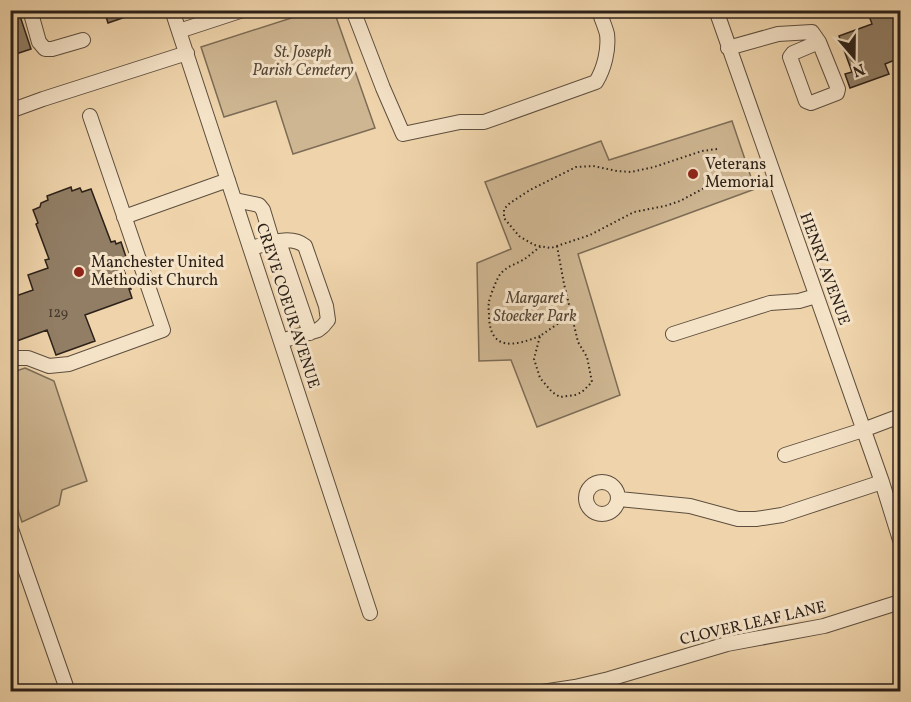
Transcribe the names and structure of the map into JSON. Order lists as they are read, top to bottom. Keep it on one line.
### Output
{"streets":{"street":["HENRY AVENUE","CREVE COEUR AVENUE","CLOVER LEAF LANE"]},"parks":["St. Joseph Parish Cemetery","Margaret Stoecker Park"],"places":["Veterans Memorial","Manchester United Methodist Church"],"house_numbers":["129"],"north":"bottom"}
